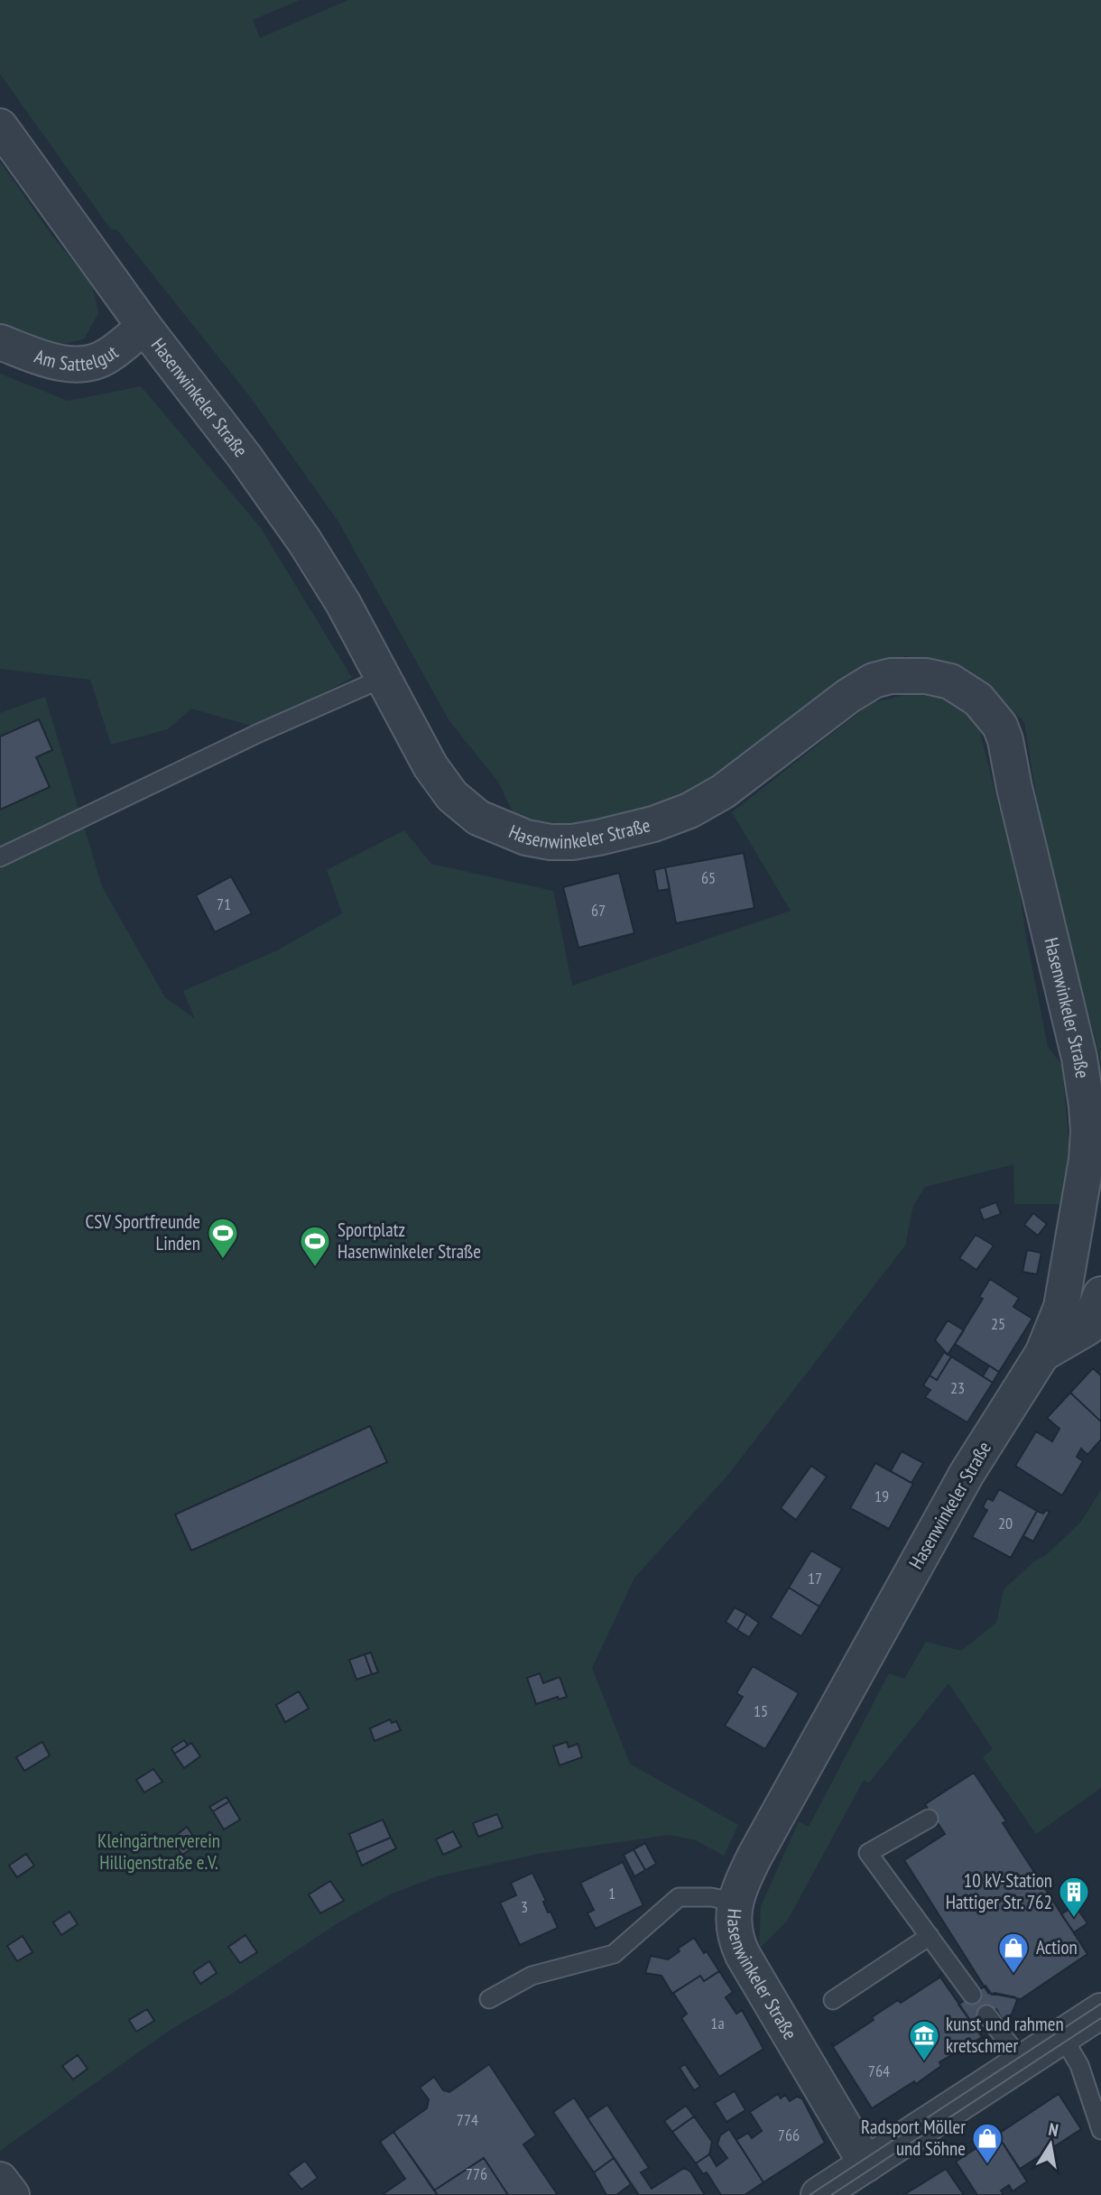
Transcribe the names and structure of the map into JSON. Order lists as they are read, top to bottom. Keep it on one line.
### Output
{"streets":{"street":["Am Sattelgut","Hasenwinkeler Straße"]},"crossings":[["Am Sattelgut","Hasenwinkeler Straße"]],"parks":["Kleingärtnerverein Hilligenstraße e.V."],"places":{"sports":["CSV Sportfreunde Linden","Sportplatz Hasenwinkeler Straße"],"building":["10 kV-Station Hattiger Str. 762"],"shop":["Action","Radsport Möller und Söhne"],"museum":["kunst und rahmen kretschmer"]},"house_numbers":["65","71","67","25","23","19","20","17","15","1","3","1a","764","774","766","776"],"north":"top"}
